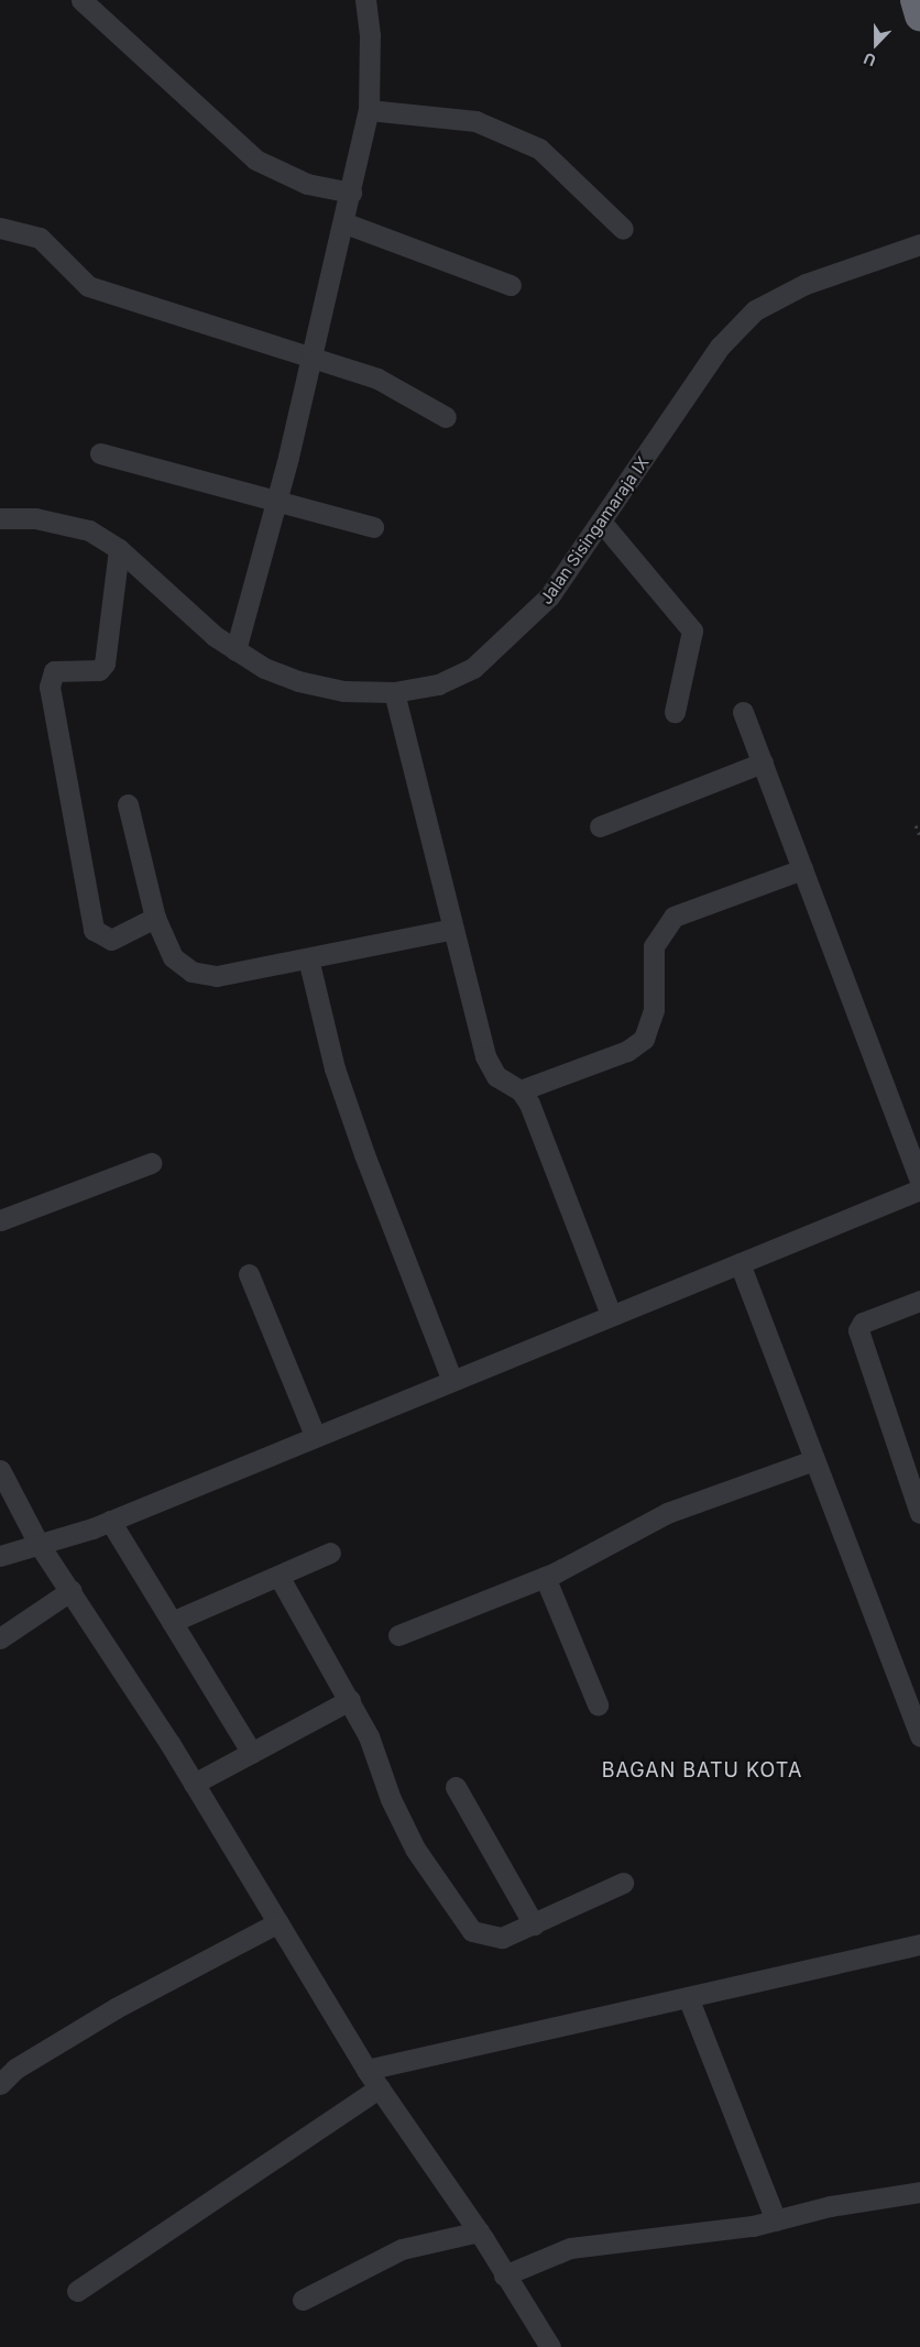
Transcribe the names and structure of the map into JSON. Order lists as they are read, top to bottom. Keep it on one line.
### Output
{"streets":{"street":["Jalan Sisingamaraja IX"]},"districts":["BAGAN BATU KOTA"],"north":"bottom"}
